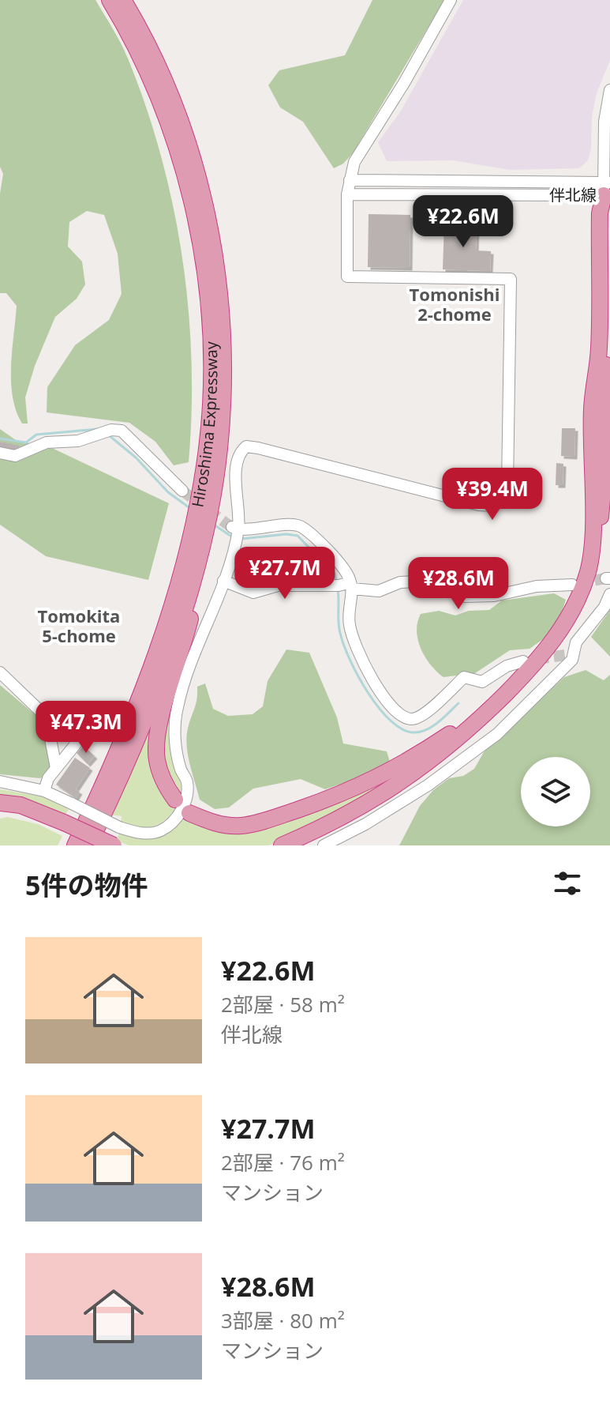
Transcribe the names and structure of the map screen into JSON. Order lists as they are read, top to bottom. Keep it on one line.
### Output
{"streets":{"highway":["Hiroshima Expressway"],"street":["伴北線"]},"districts":["Tomonishi 2-chome","Tomokita 5-chome"],"page":{"price":["¥22.6M","¥39.4M","¥27.7M","¥28.6M","¥47.3M"],"heading":"5件の物件","list":[{"name":"¥22.6M","note":"2部屋 · 58 m² · 伴北線"},{"name":"¥27.7M","note":"2部屋 · 76 m² · マンション"},{"name":"¥28.6M","note":"3部屋 · 80 m² · マンション"}]}}
